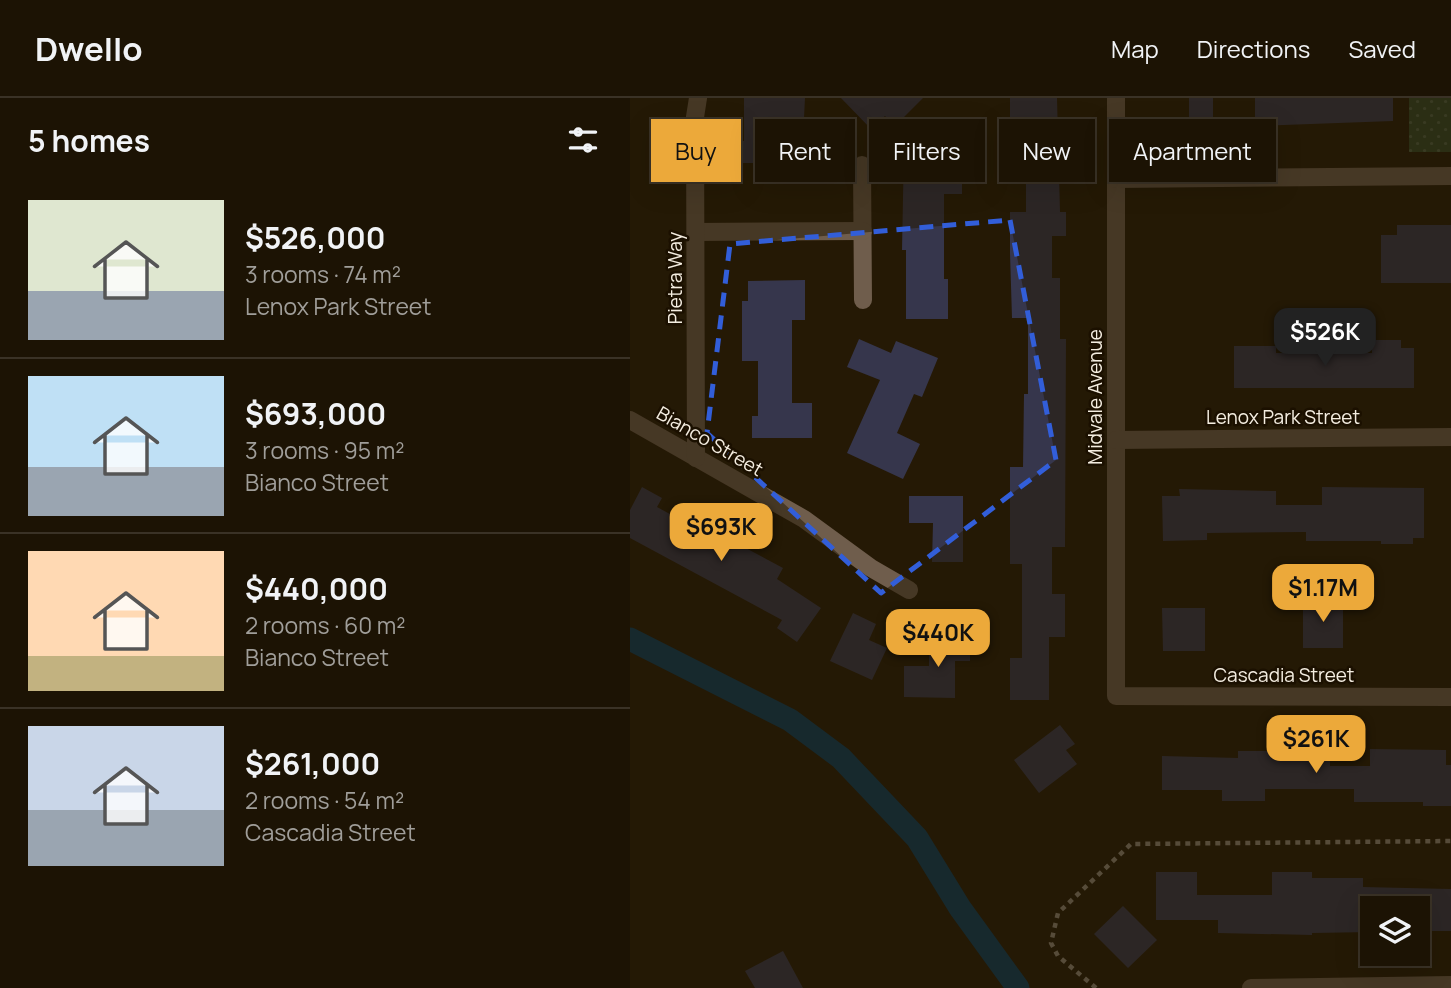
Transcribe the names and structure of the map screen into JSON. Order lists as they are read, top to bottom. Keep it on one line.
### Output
{"streets":{"street":["Pietra Way","Midvale Avenue","Lenox Park Street","Bianco Street","Cascadia Street"]},"crossings":[["Pietra Way","Bianco Street"],["Midvale Avenue","Lenox Park Street"],["Midvale Avenue","Cascadia Street"]],"page":{"header":"Dwello","nav":["Map","Directions","Saved"],"heading":"5 homes","chip":["Buy","Rent","Filters","New","Apartment"],"list":[{"name":"$526,000","note":"3 rooms · 74 m² · Lenox Park Street"},{"name":"$693,000","note":"3 rooms · 95 m² · Bianco Street"},{"name":"$440,000","note":"2 rooms · 60 m² · Bianco Street"},{"name":"$261,000","note":"2 rooms · 54 m² · Cascadia Street"}],"price":["$526K","$693K","$1.17M","$440K","$261K"]}}
